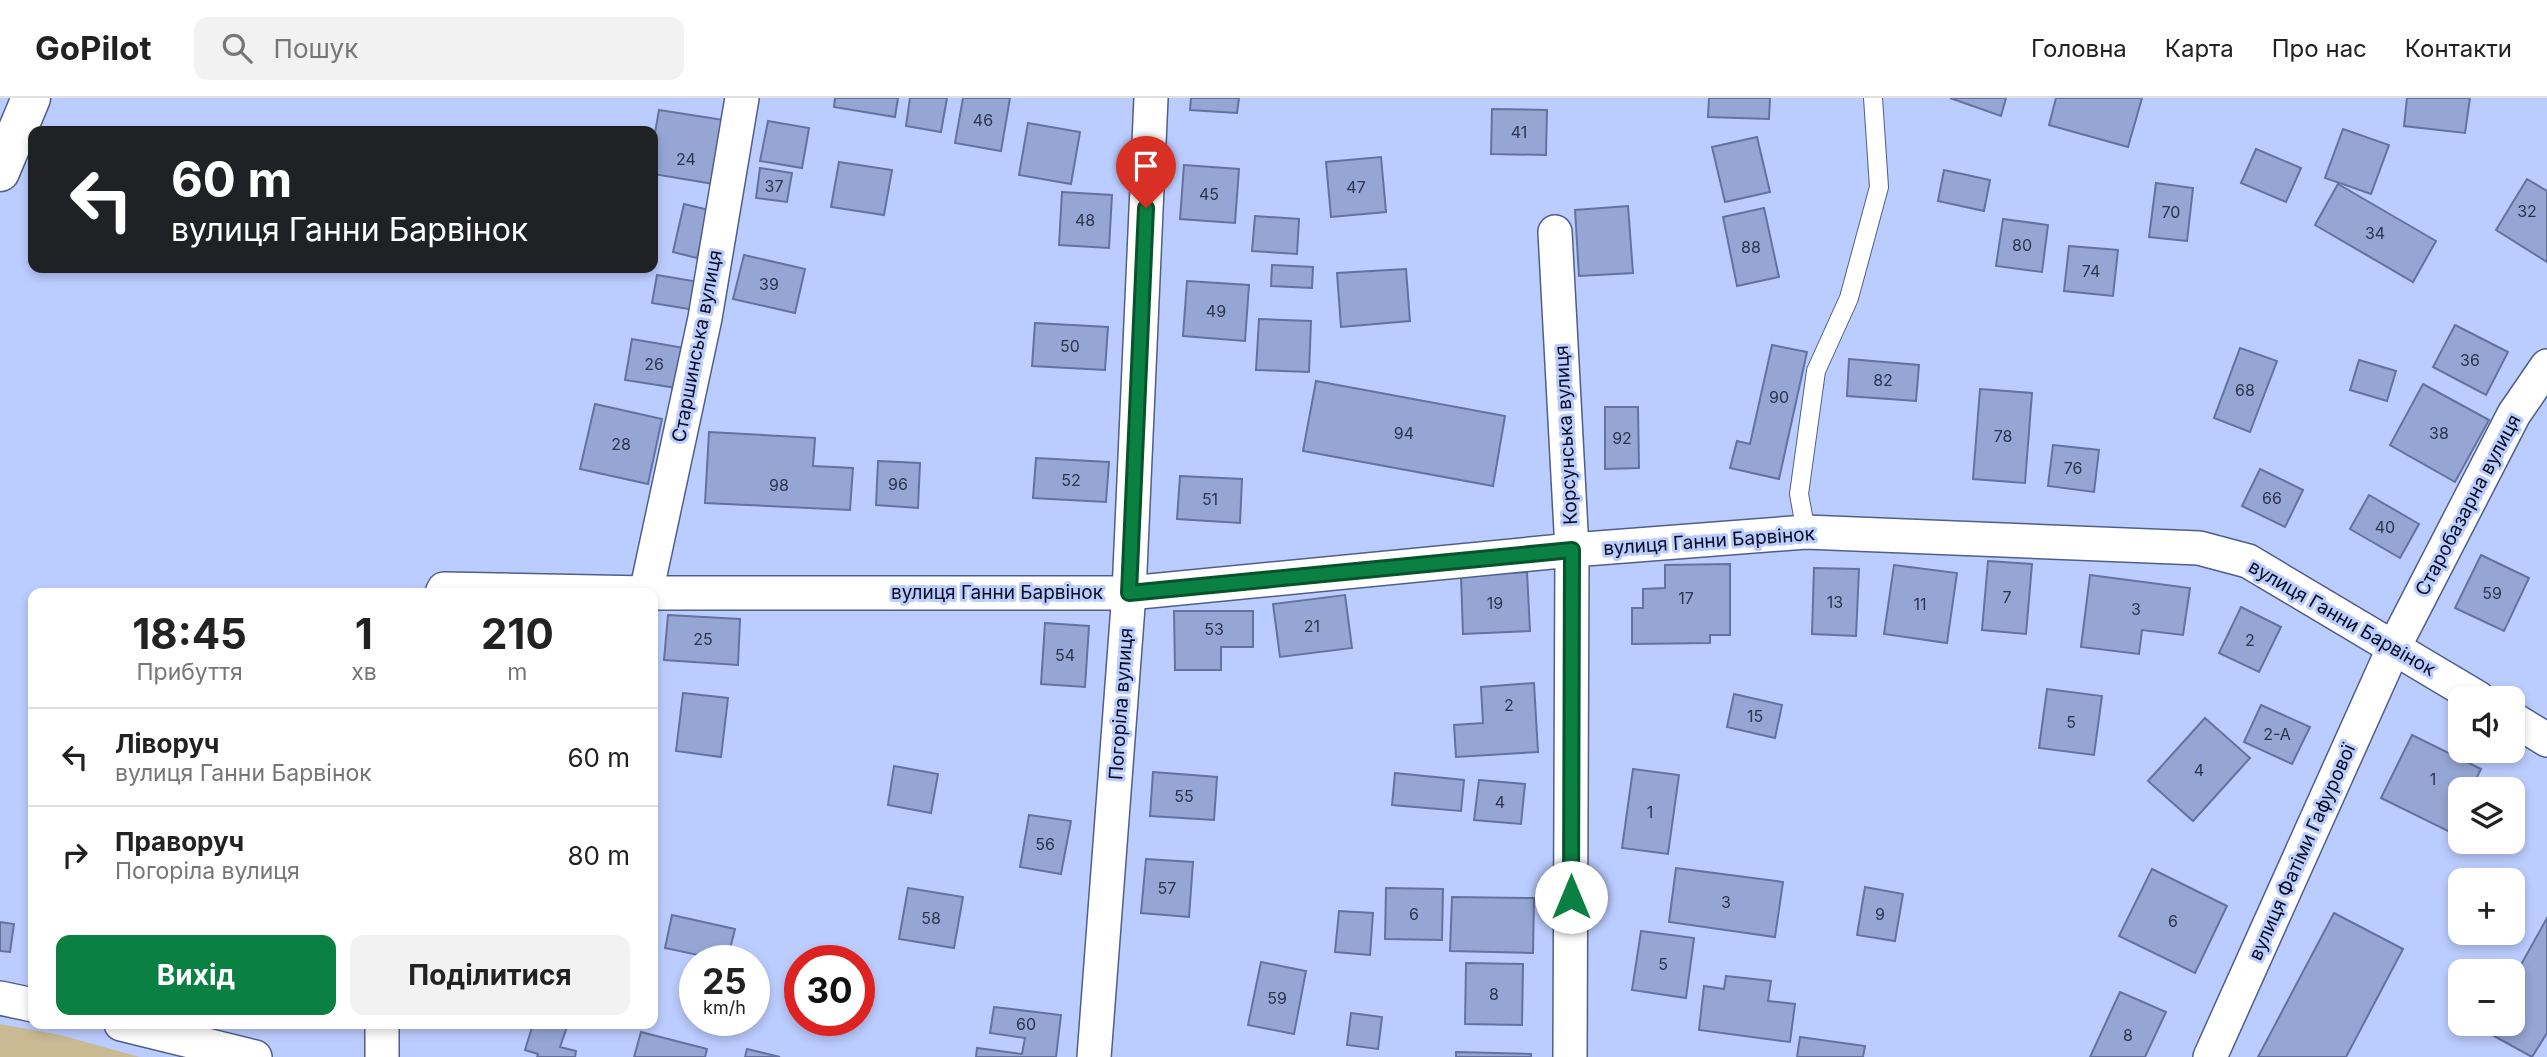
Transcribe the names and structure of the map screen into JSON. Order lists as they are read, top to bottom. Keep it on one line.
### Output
{"streets":{"street":["Старшинська вулиця","Корсунська вулиця","Старобазарна вулиця","вулиця Ганни Барвінок","Погоріла вулиця","вулиця Фатіми Гафурової"]},"crossings":[["Корсунська вулиця","вулиця Ганни Барвінок"],["Старобазарна вулиця","вулиця Ганни Барвінок"],["Старобазарна вулиця","вулиця Фатіми Гафурової"],["вулиця Ганни Барвінок","Погоріла вулиця"],["вулиця Ганни Барвінок","вулиця Фатіми Гафурової"]],"house_numbers":["46","41","24","37","47","45","32","70","48","34","80","88","74","39","49","50","36","26","82","68","90","94","38","78","92","28","76","52","96","98","66","51","40","59","7","17","13","19","11","3","21","53","25","2","54","2","15","5","2-А","4","1","55","4","1","56","57","3","6","9","58","6","5","8","59","60","8"],"page":{"header":"GoPilot","search":"Пошук","nav":["Головна","Карта","Про нас","Контакти"],"turn":["60 m","вулиця Ганни Барвінок"],"eta":["18:45","Прибуття","1","хв","210","m"],"map_buttons":["+","−"],"list":[{"name":"Ліворуч","note":"вулиця Ганни Барвінок","value":"60 m"},{"name":"Праворуч","note":"Погоріла вулиця","value":"80 m"}],"buttons":["Вихід","Поділитися"],"speed":"25 km/h","limit":"30"}}
